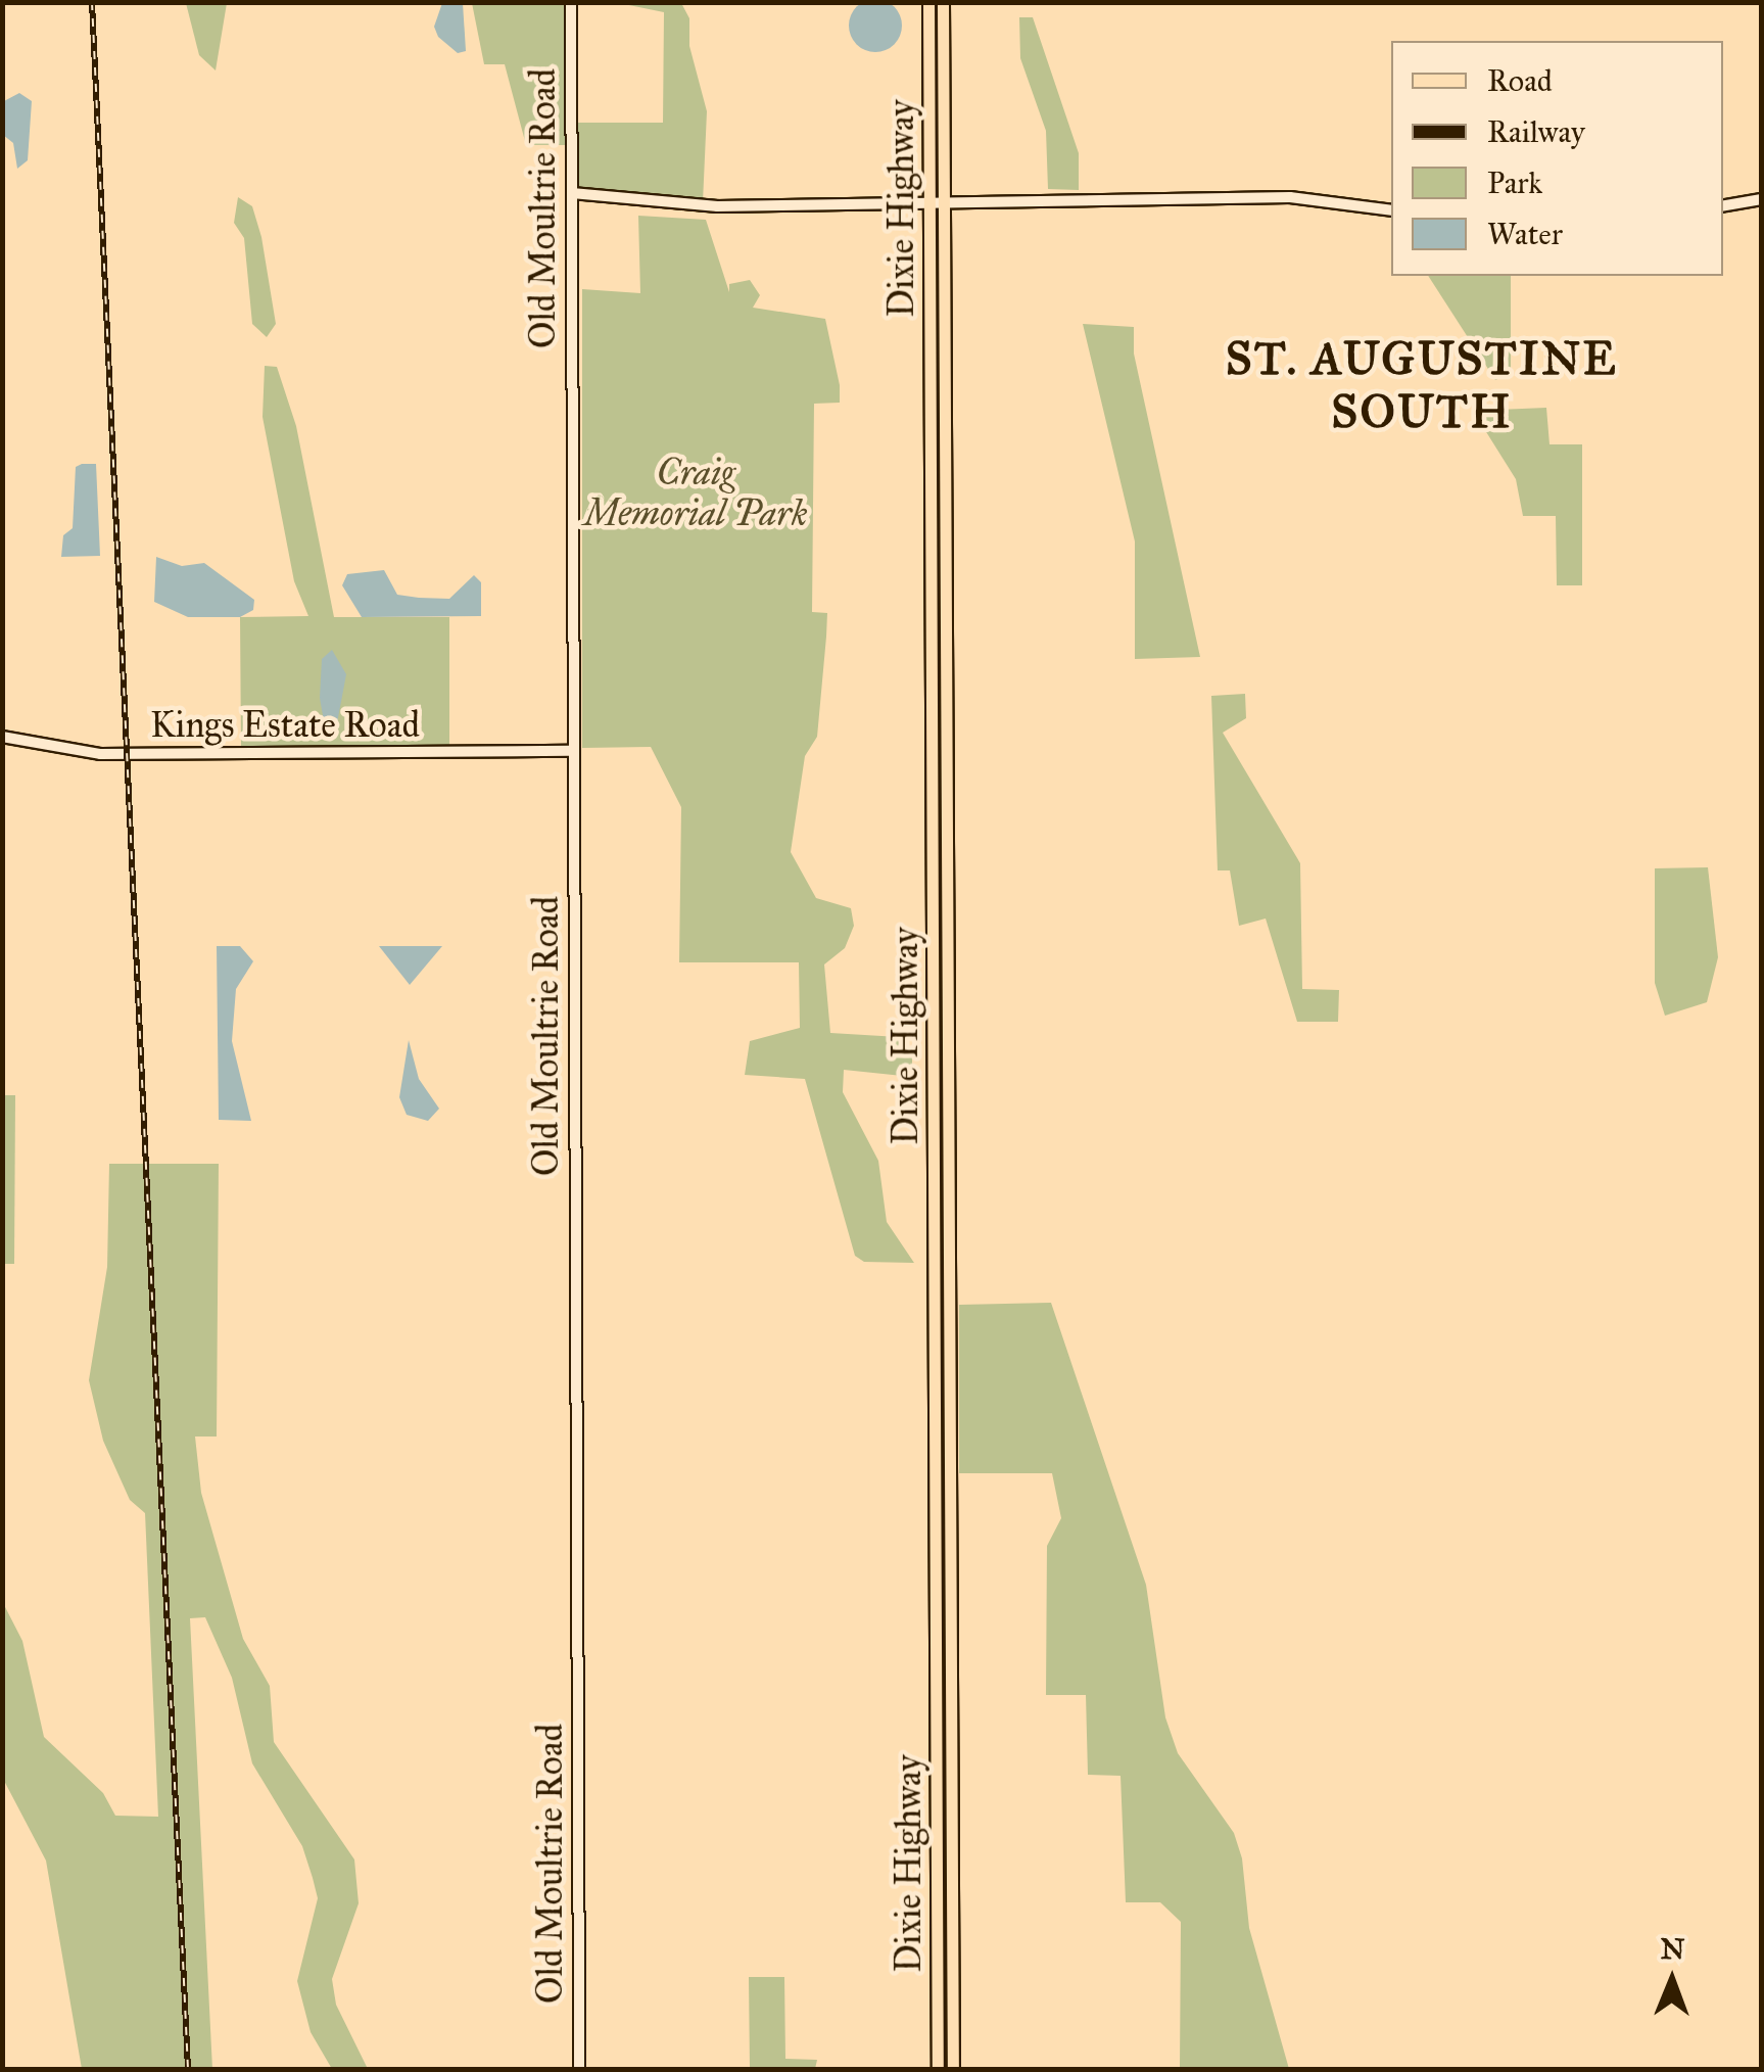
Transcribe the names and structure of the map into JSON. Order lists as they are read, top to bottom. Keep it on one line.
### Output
{"streets":{"main road":["Old Moultrie Road","Dixie Highway","Kings Estate Road"]},"crossings":[["Old Moultrie Road","Kings Estate Road"]],"districts":["ST. AUGUSTINE SOUTH"],"parks":["Craig Memorial Park"],"legend":["Road","Railway","Park","Water"],"north":"top"}
